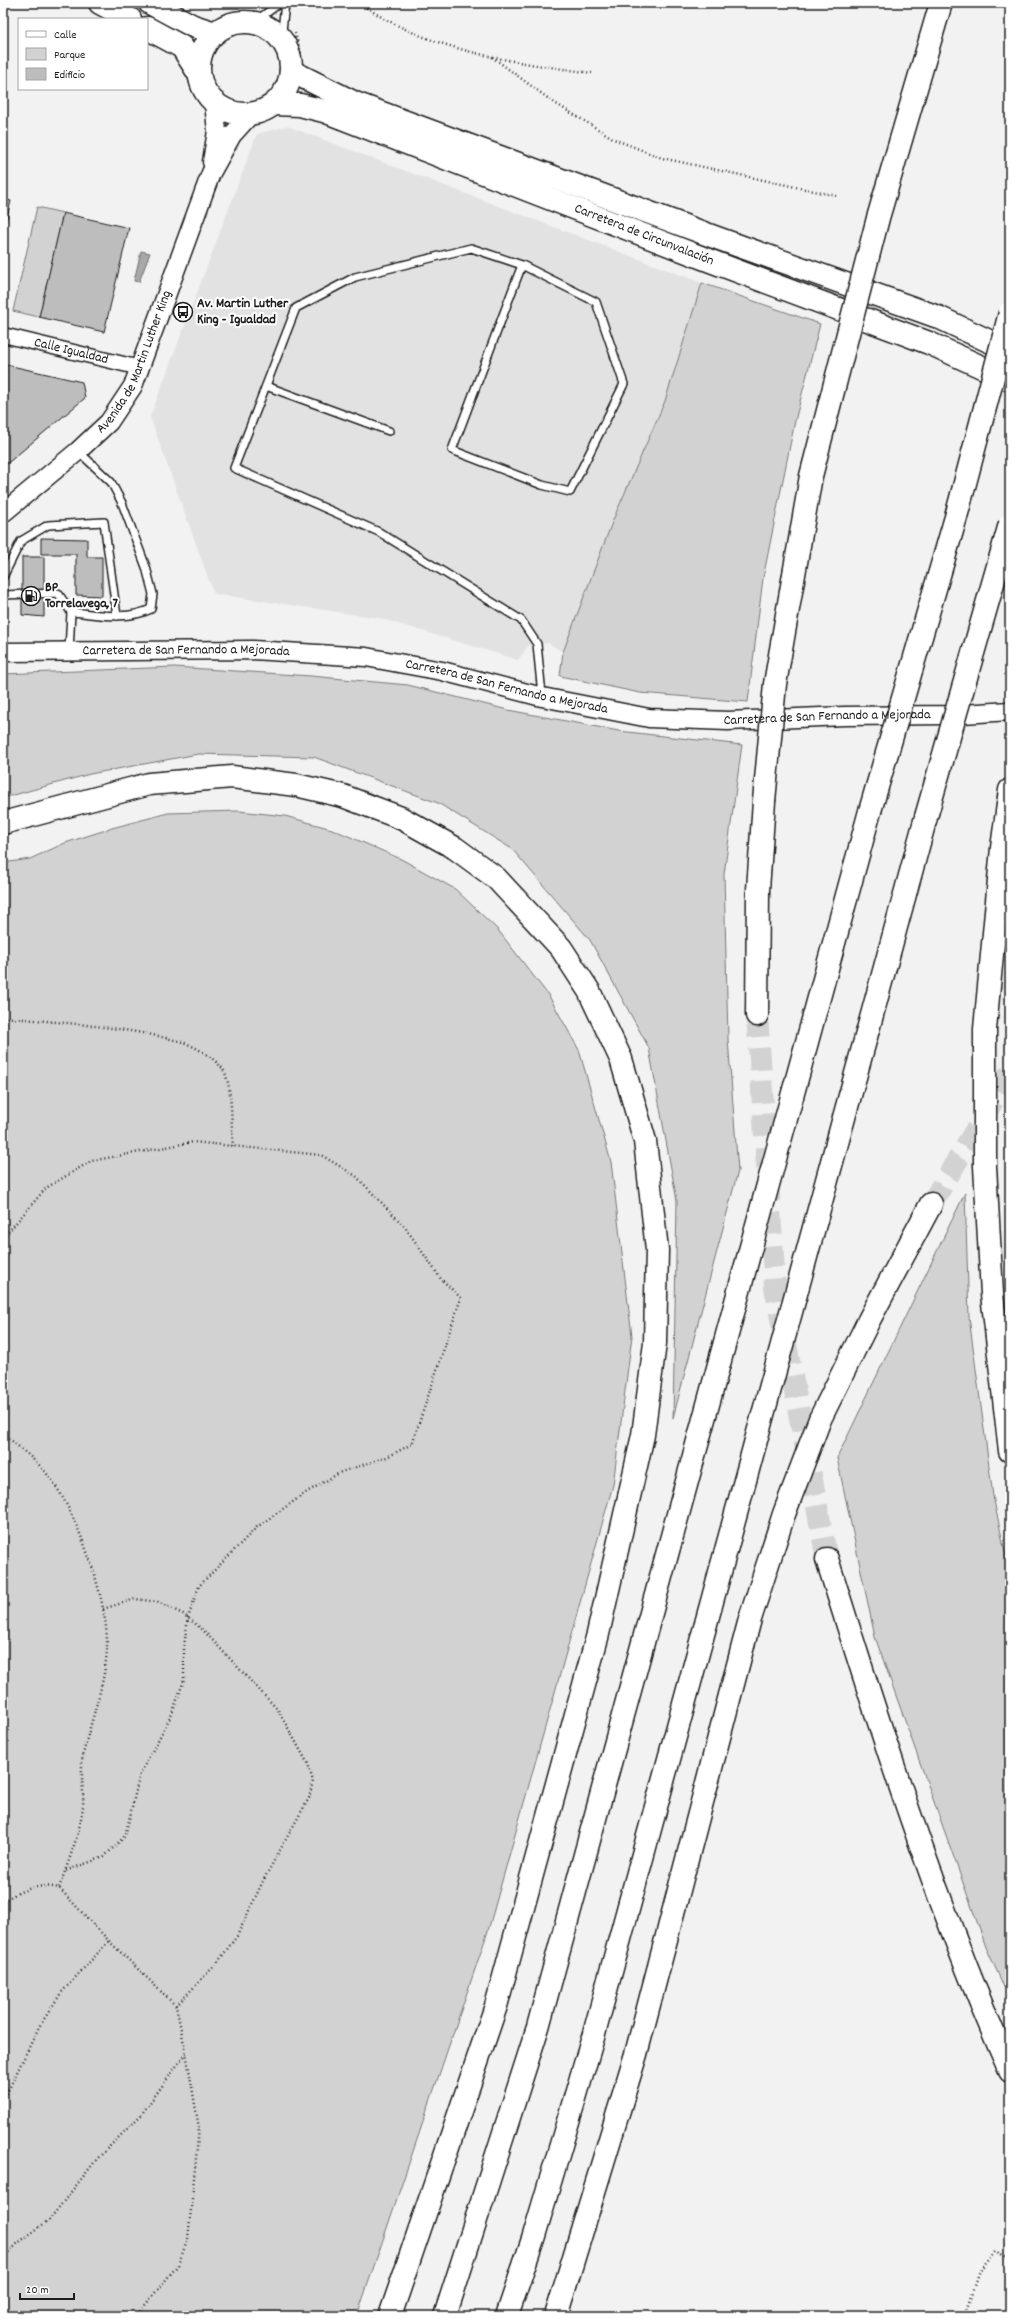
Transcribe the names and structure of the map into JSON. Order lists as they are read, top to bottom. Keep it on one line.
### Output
{"streets":{"main road":["Carretera de Circunvalación"],"street":["Calle Igualdad","Avenida de Martin Luther King","Carretera de San Fernando a Mejorada"]},"crossings":[["Calle Igualdad","Avenida de Martin Luther King"]],"places":{"bus stop":["Av. Martin Luther King - Igualdad"],"fuel station":["BP Torrelavega, 7"]},"legend":["Calle","Parque","Edificio"],"scale_bar":"20 m"}
